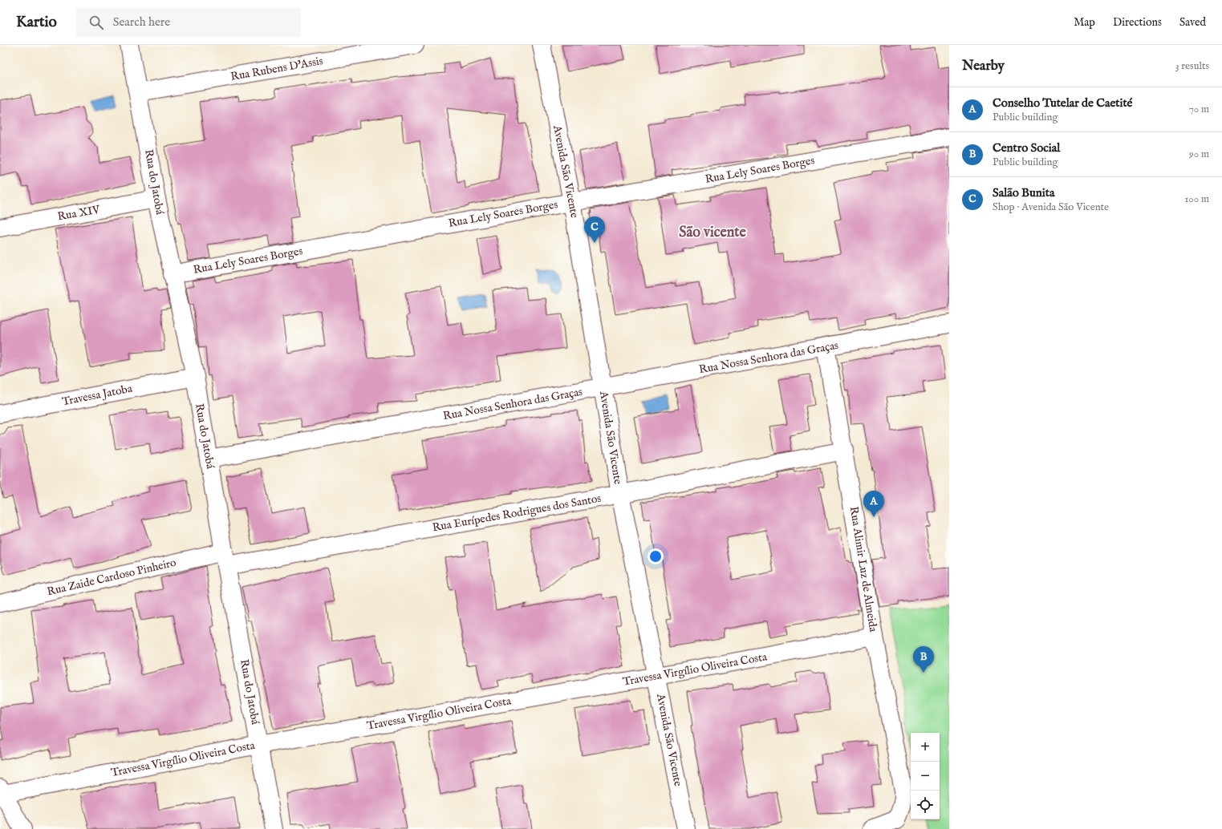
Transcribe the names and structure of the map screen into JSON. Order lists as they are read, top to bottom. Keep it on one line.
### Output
{"streets":{"street":["Rua Rubens D'Assis","Rua Lely Soares Borges","Avenida São Vicente","Rua do Jatobá","Rua XIV","Rua Nossa Senhora das Graças","Travessa Jatoba","Rua Eurípedes Rodrigues dos Santos","Rua Alimir Luz de Almeida","Rua Zaide Cardoso Pinheiro","Travessa Virgílio Oliveira Costa"]},"crossings":[["Rua Rubens D'Assis","Rua do Jatobá"],["Rua Lely Soares Borges","Avenida São Vicente"],["Rua Lely Soares Borges","Rua do Jatobá"],["Avenida São Vicente","Rua Nossa Senhora das Graças"],["Avenida São Vicente","Rua Eurípedes Rodrigues dos Santos"],["Avenida São Vicente","Travessa Virgílio Oliveira Costa"],["Rua do Jatobá","Rua XIV"],["Rua do Jatobá","Rua Nossa Senhora das Graças"],["Rua do Jatobá","Travessa Jatoba"],["Rua do Jatobá","Rua Eurípedes Rodrigues dos Santos"],["Rua do Jatobá","Rua Zaide Cardoso Pinheiro"],["Rua do Jatobá","Travessa Virgílio Oliveira Costa"],["Rua Nossa Senhora das Graças","Rua Alimir Luz de Almeida"],["Rua Eurípedes Rodrigues dos Santos","Rua Alimir Luz de Almeida"],["Rua Eurípedes Rodrigues dos Santos","Rua Zaide Cardoso Pinheiro"],["Rua Alimir Luz de Almeida","Travessa Virgílio Oliveira Costa"]],"districts":["São vicente"],"page":{"header":"Kartio","search":"Search here","nav":["Map","Directions","Saved"],"heading":["Nearby","3 results"],"list":[{"mark":"A","name":"Conselho Tutelar de Caetité","note":"Public building","value":"70 m"},{"mark":"B","name":"Centro Social","note":"Public building","value":"90 m"},{"mark":"C","name":"Salão Bunita","note":"Shop · Avenida São Vicente","value":"100 m"}],"pins":["C","A","B"],"map_buttons":["+","−"]}}
